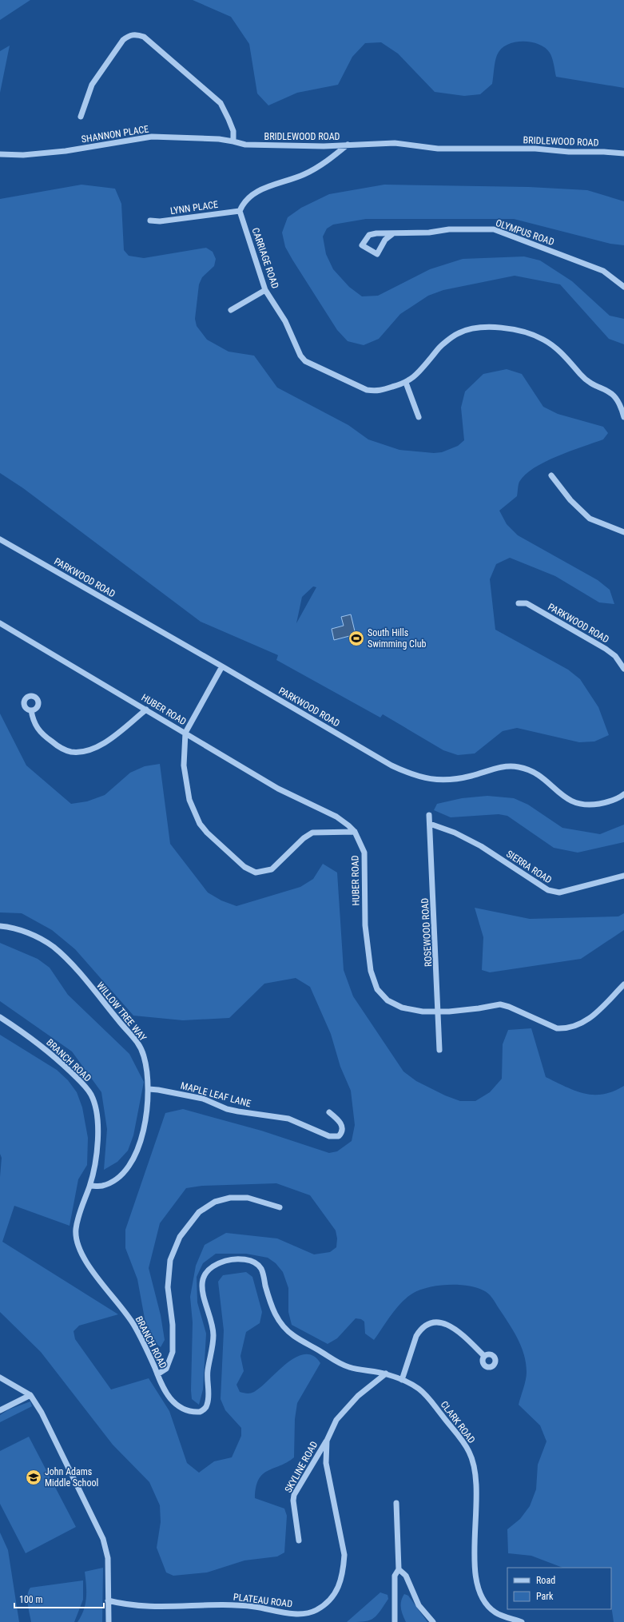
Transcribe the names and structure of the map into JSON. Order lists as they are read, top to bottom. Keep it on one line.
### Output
{"streets":{"street":["SHANNON PLACE","BRIDLEWOOD ROAD","LYNN PLACE","OLYMPUS ROAD","CARRIAGE ROAD","PARKWOOD ROAD","HUBER ROAD","SIERRA ROAD","ROSEWOOD ROAD","WILLOW TREE WAY","BRANCH ROAD","MAPLE LEAF LANE","CLARK ROAD","SKYLINE ROAD","PLATEAU ROAD"]},"crossings":[["SHANNON PLACE","BRIDLEWOOD ROAD"],["LYNN PLACE","CARRIAGE ROAD"],["HUBER ROAD","ROSEWOOD ROAD"],["SIERRA ROAD","ROSEWOOD ROAD"],["WILLOW TREE WAY","BRANCH ROAD"],["WILLOW TREE WAY","MAPLE LEAF LANE"],["BRANCH ROAD","CLARK ROAD"],["CLARK ROAD","SKYLINE ROAD"],["SKYLINE ROAD","PLATEAU ROAD"]],"places":{"sports":["South Hills Swimming Club"],"school or university":["John Adams Middle School"]},"legend":["Road","Park"],"scale_bar":"100 m"}
